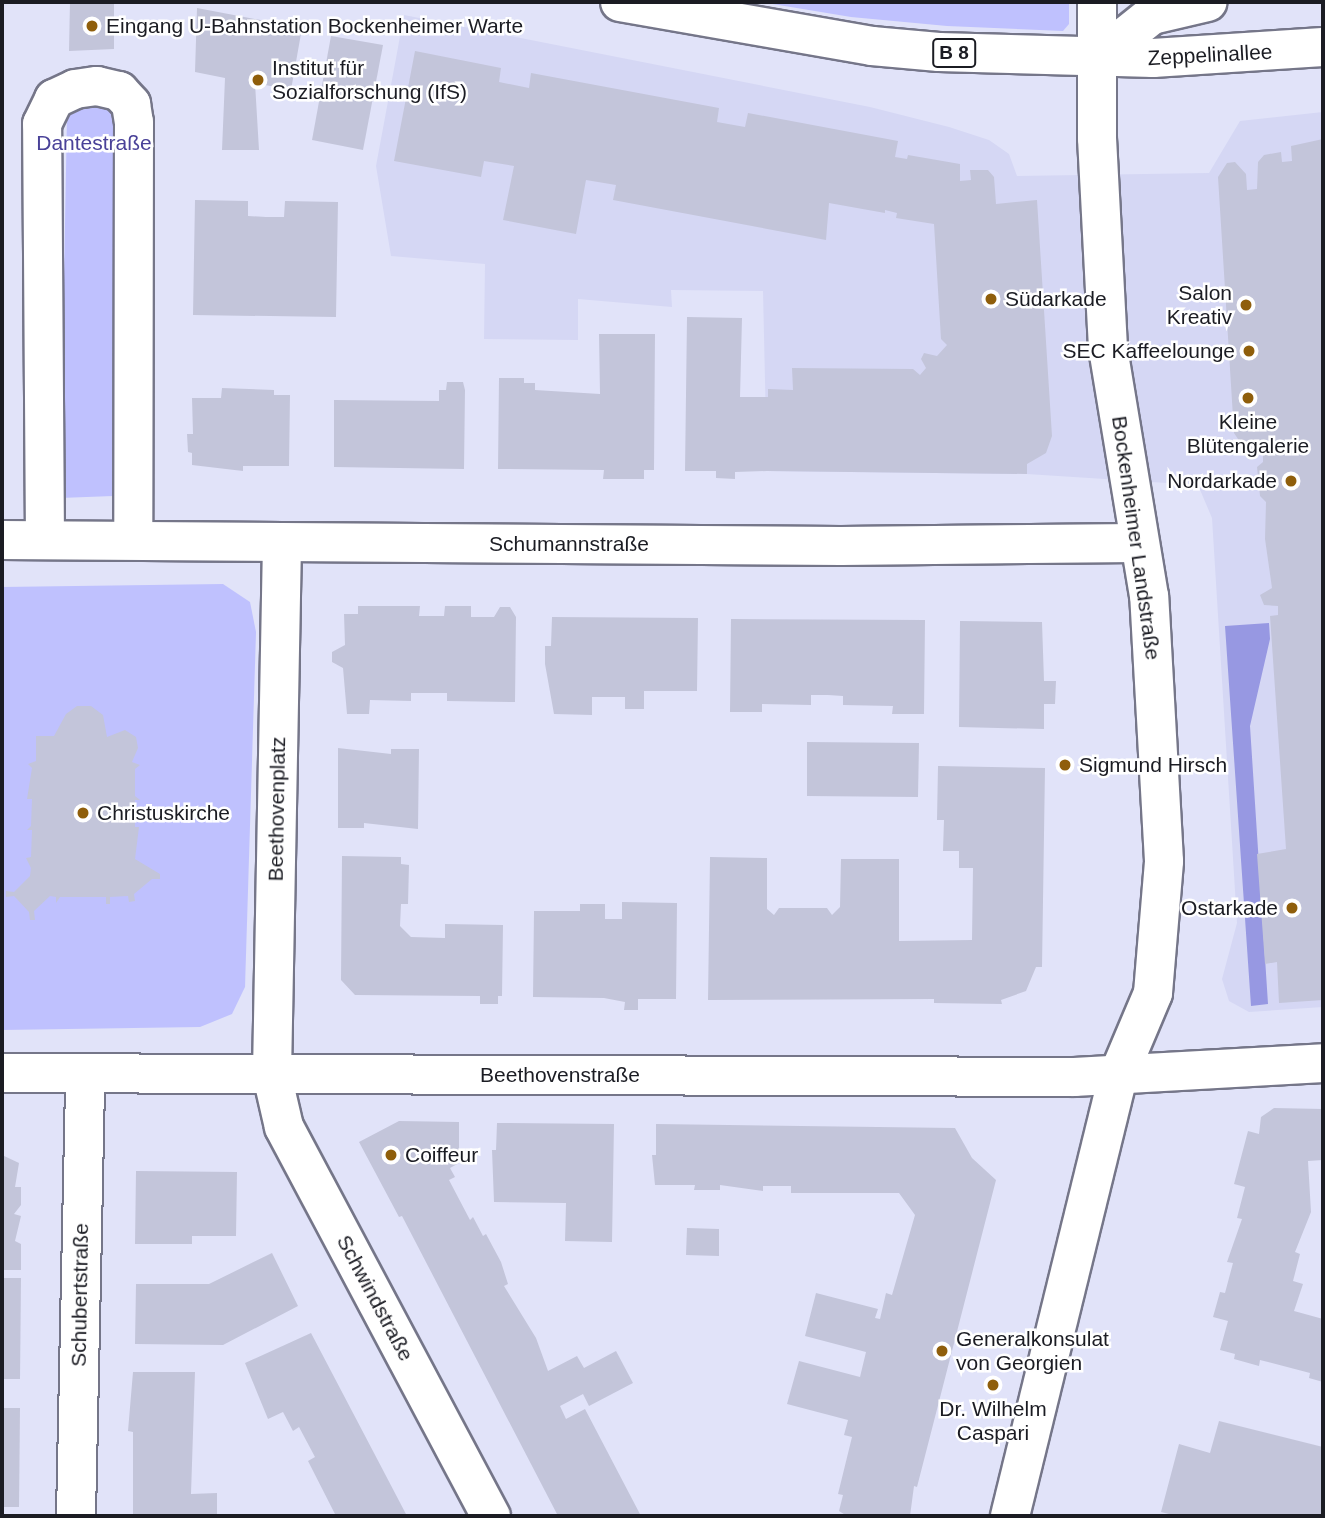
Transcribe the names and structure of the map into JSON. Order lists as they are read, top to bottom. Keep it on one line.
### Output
{"streets":{"street":["B 8","Zeppelinallee","Bockenheimer Landstraße","Schumannstraße","Beethovenplatz","Beethovenstraße","Schubertstraße","Schwindstraße"]},"crossings":[["B 8","Zeppelinallee"],["B 8","Bockenheimer Landstraße"],["Zeppelinallee","Bockenheimer Landstraße"],["Bockenheimer Landstraße","Schumannstraße"],["Bockenheimer Landstraße","Beethovenstraße"],["Schumannstraße","Beethovenplatz"],["Beethovenplatz","Beethovenstraße"],["Beethovenplatz","Schwindstraße"],["Beethovenstraße","Schubertstraße"],["Beethovenstraße","Schwindstraße"]],"parks":["Dantestraße"],"places":["Eingang U-Bahnstation Bockenheimer Warte","Institut für Sozialforschung (IfS)","Südarkade","Salon Kreativ","SEC Kaffeelounge","Kleine Blütengalerie","Nordarkade","Sigmund Hirsch","Christuskirche","Ostarkade","Coiffeur","Generalkonsulat von Georgien","Dr. Wilhelm Caspari"]}
